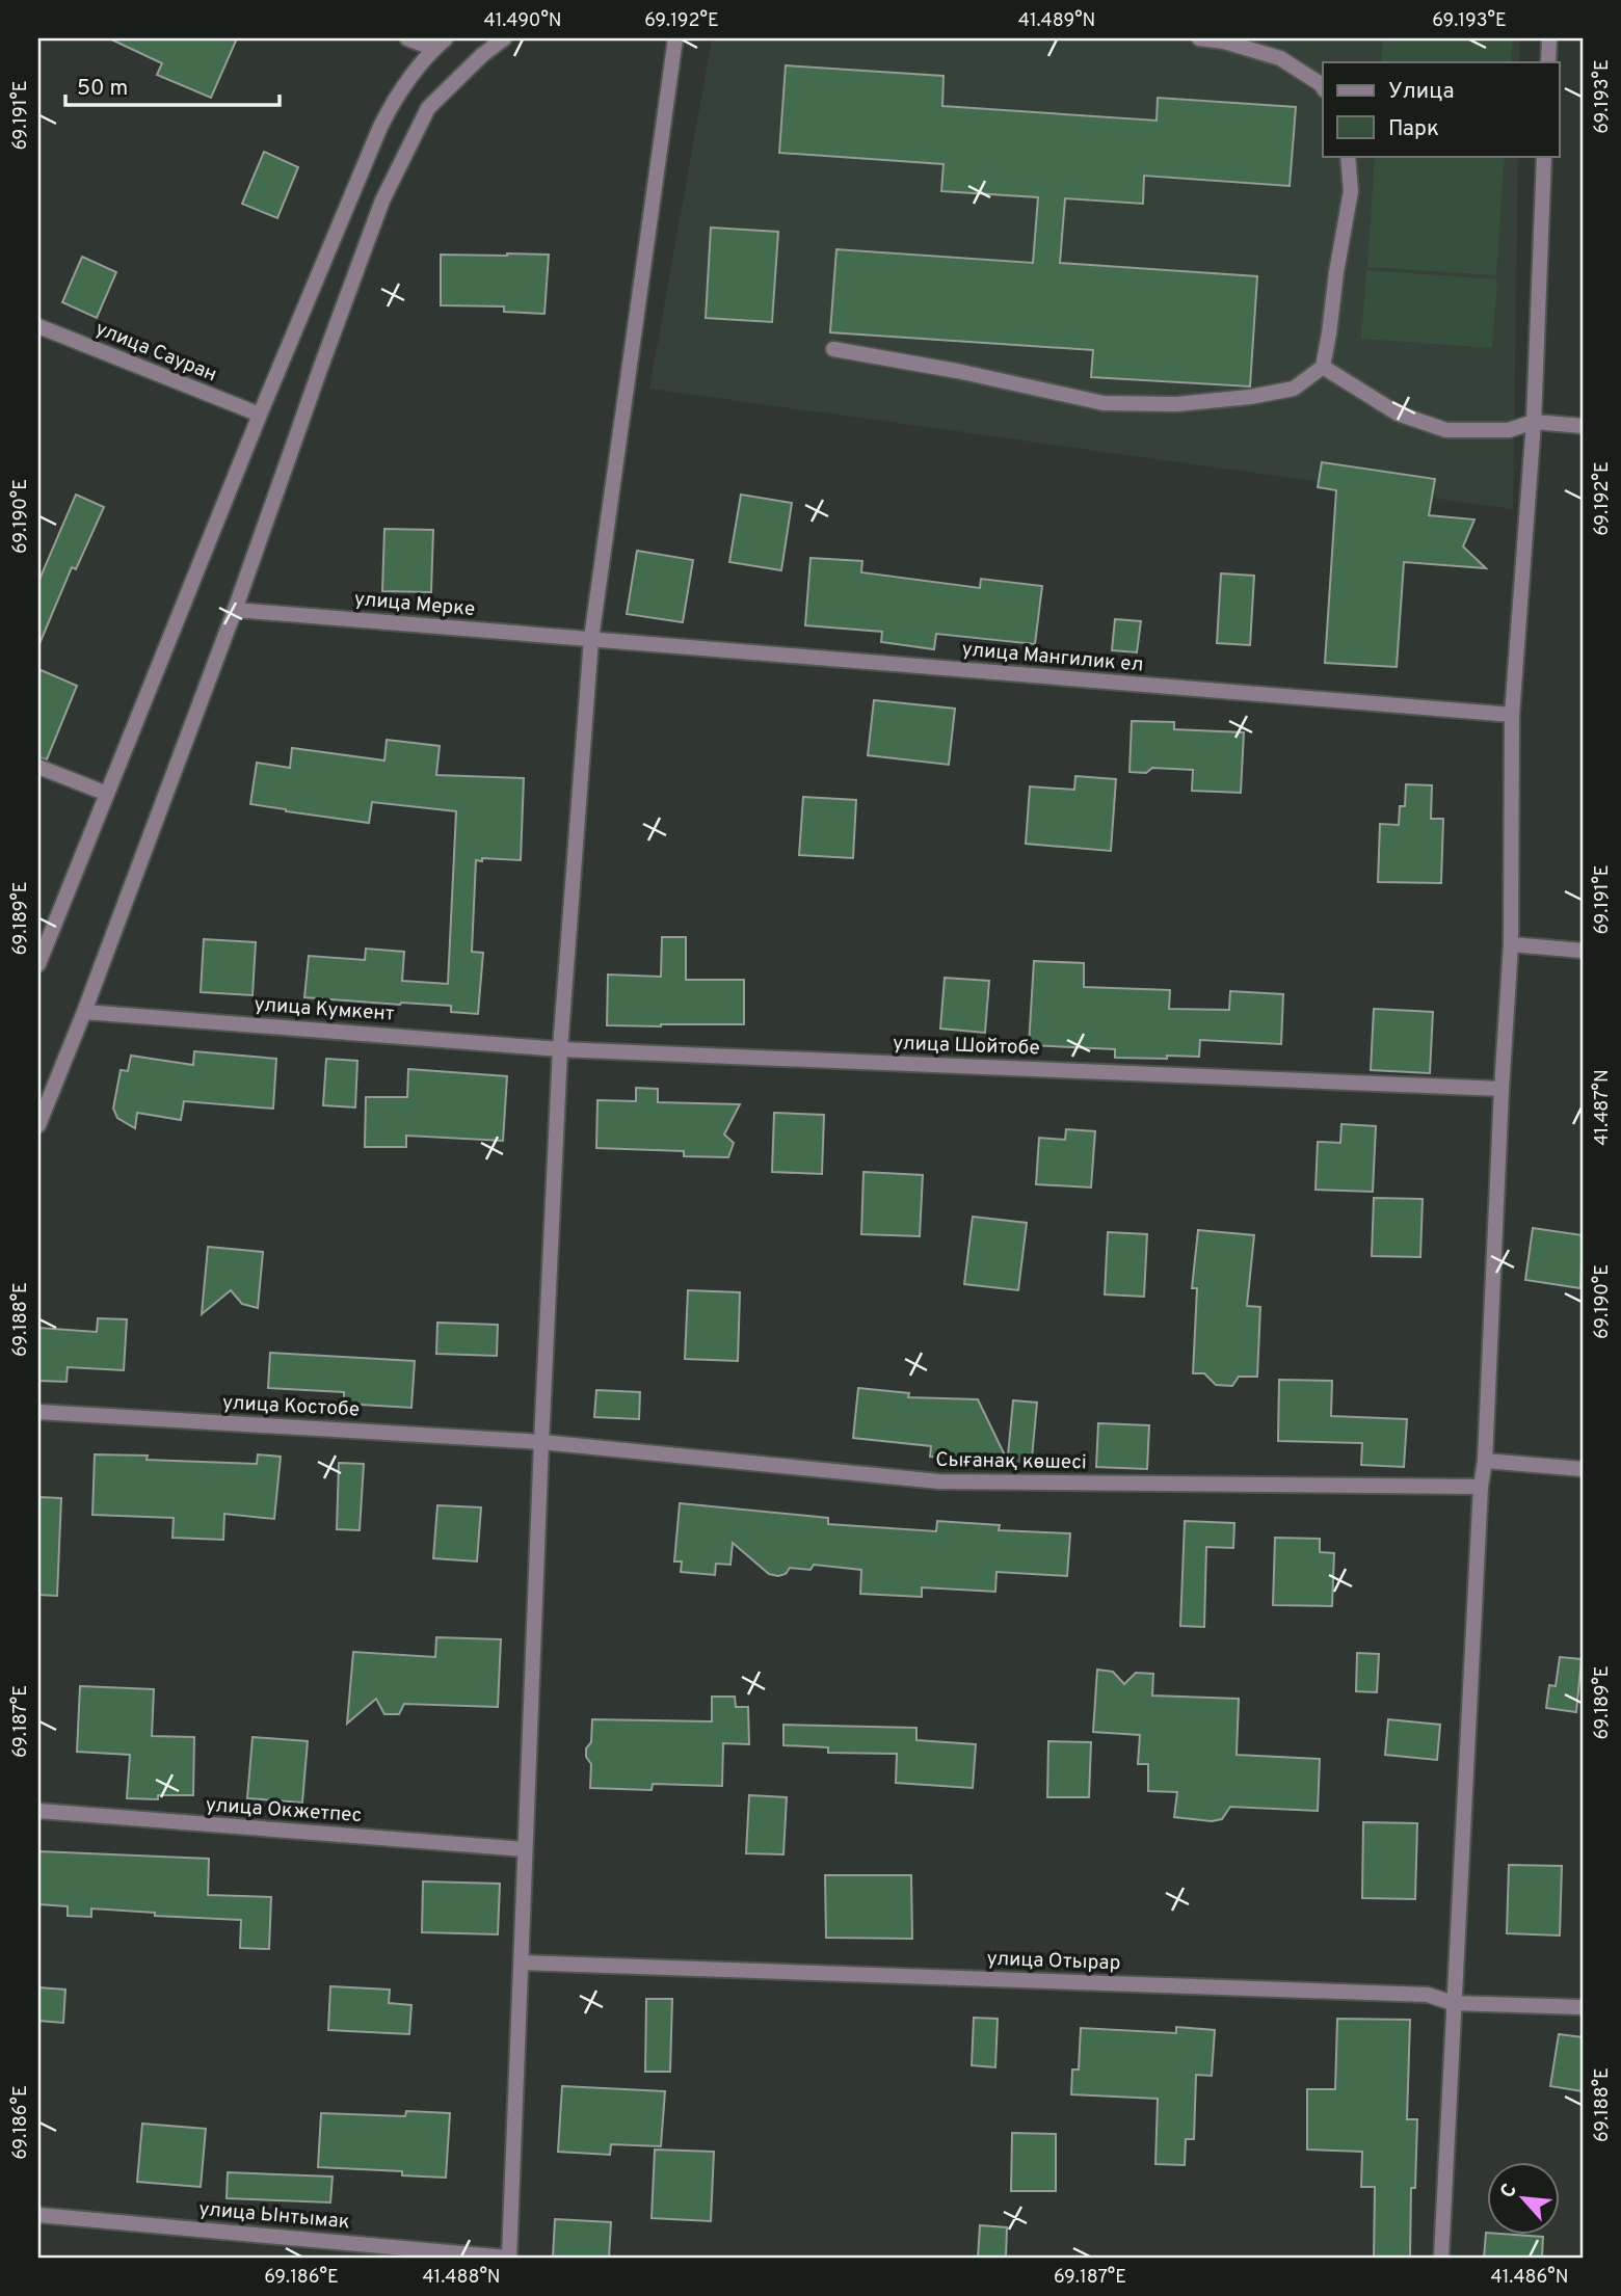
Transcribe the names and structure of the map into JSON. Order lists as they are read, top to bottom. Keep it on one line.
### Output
{"streets":{"street":["улица Сауран","улица Мерке","улица Мангилик ел","улица Кумкент","улица Шойтобе","улица Костобе","Сығанақ көшесі","улица Окжетпес","улица Отырар","улица Ынтымак"]},"crossings":[["улица Мерке","улица Мангилик ел"],["улица Кумкент","улица Шойтобе"],["улица Костобе","Сығанақ көшесі"]],"legend":["Улица","Парк"],"scale_bar":"50 m","north":"top left","coordinates":["41.490°N","69.192°E","41.489°N","69.193°E","69.191°E","69.190°E","69.189°E","41.487°N","69.188°E","69.187°E","69.186°E","41.488°N","41.486°N"]}
